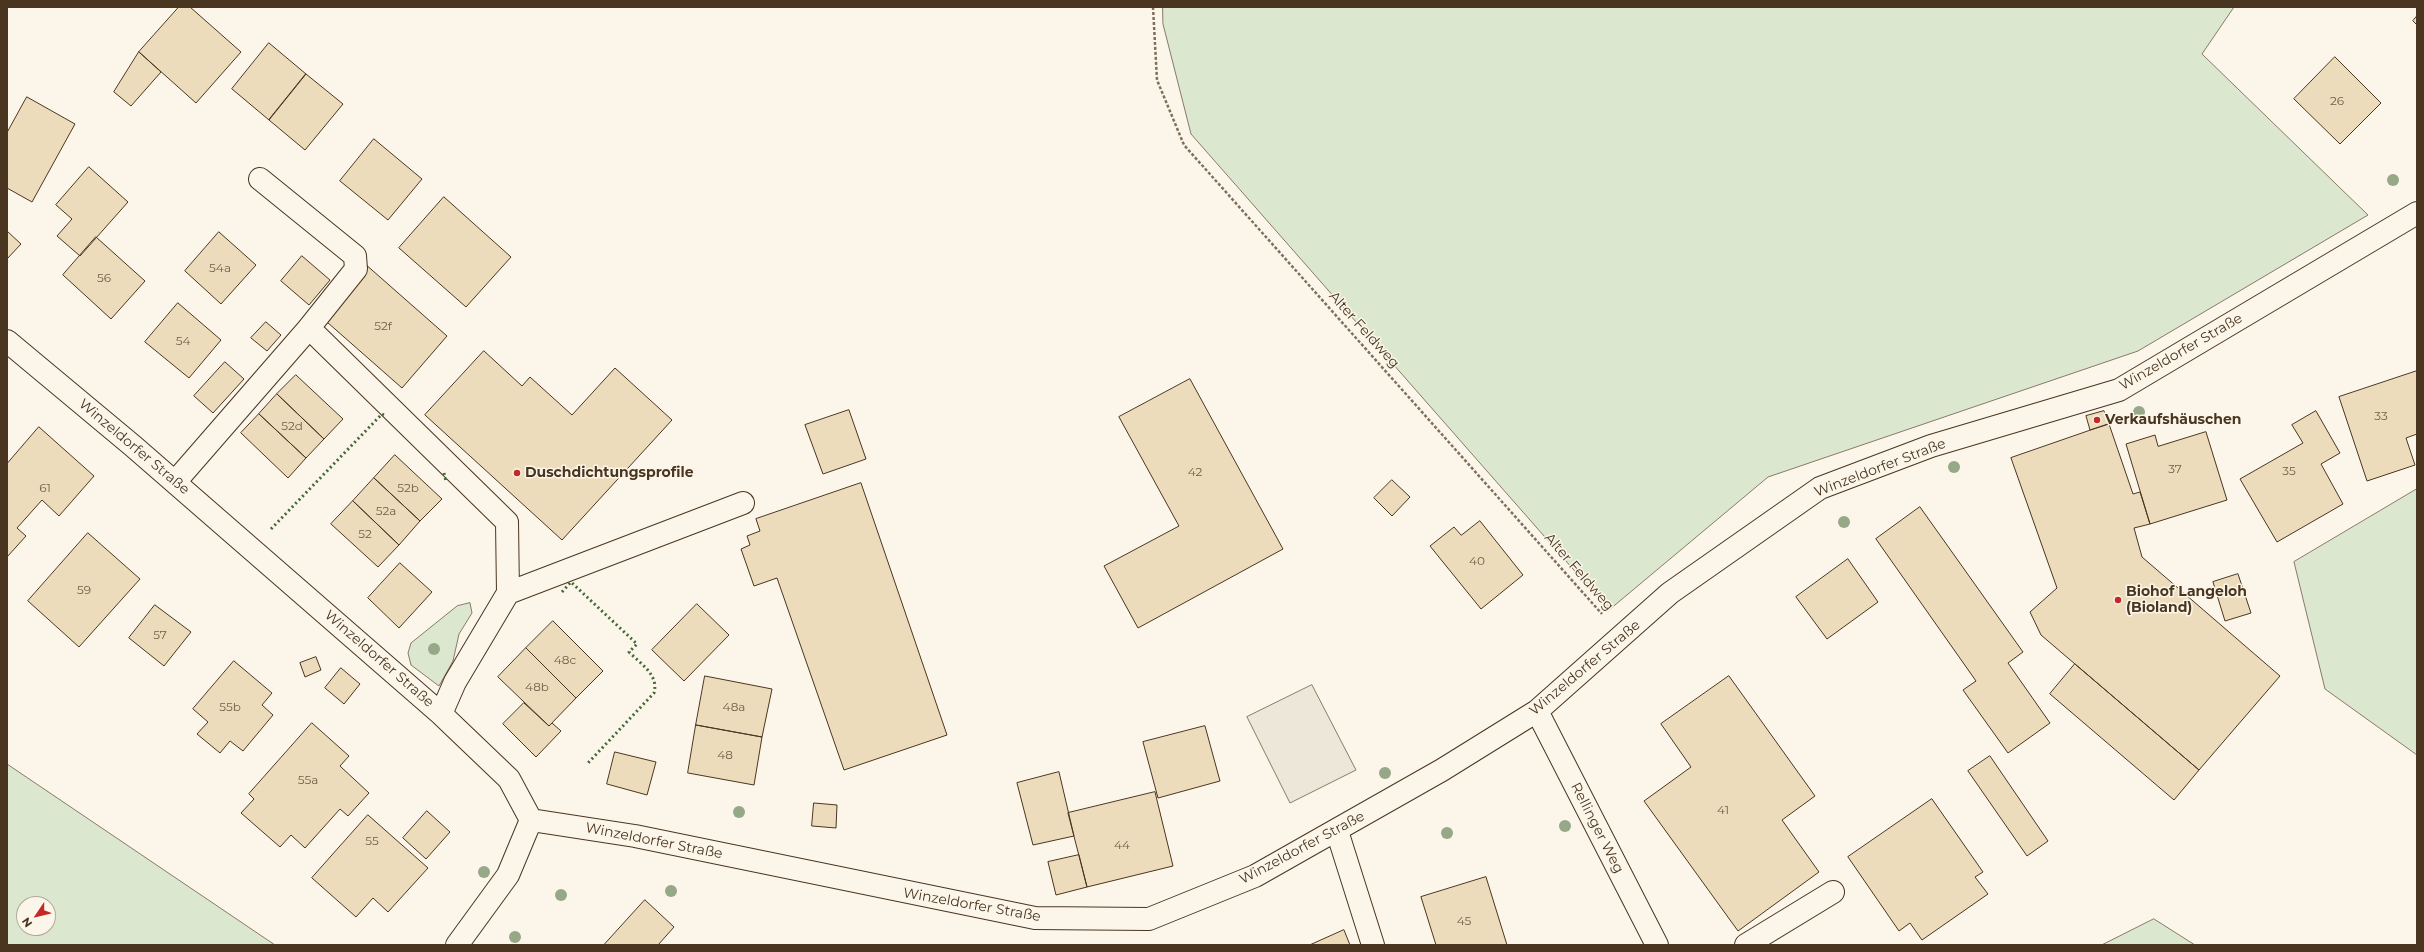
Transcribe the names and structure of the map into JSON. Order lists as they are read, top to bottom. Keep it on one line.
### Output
{"streets":{"street":["Winzeldorfer Straße","Rellinger Weg"],"path":["Alter Feldweg"]},"crossings":[["Alter Feldweg","Winzeldorfer Straße"],["Winzeldorfer Straße","Rellinger Weg"]],"places":["Verkaufshäuschen","Duschdichtungsprofile","Biohof Langeloh (Bioland)"],"house_numbers":["26","54a","56","52f","54","33","52d","37","35","42","61","52b","52a","52","40","59","57","48c","48b","55b","48a","48","55a","41","55","44","45"],"north":"bottom left"}
